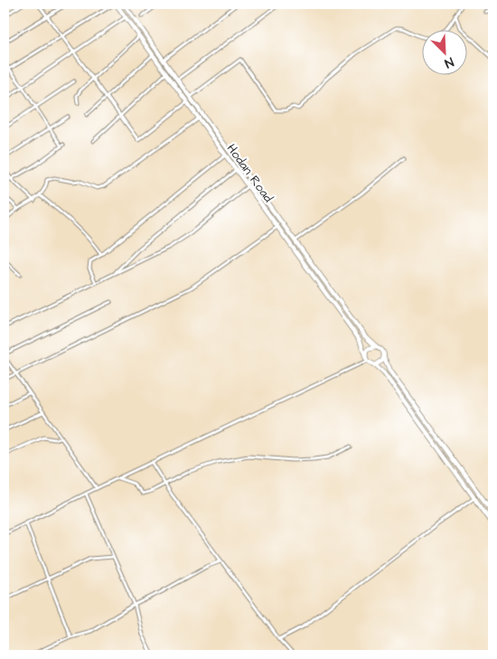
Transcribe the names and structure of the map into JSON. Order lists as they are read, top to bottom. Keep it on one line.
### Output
{"streets":{"main road":["Hodan Road"]},"north":"bottom right"}
